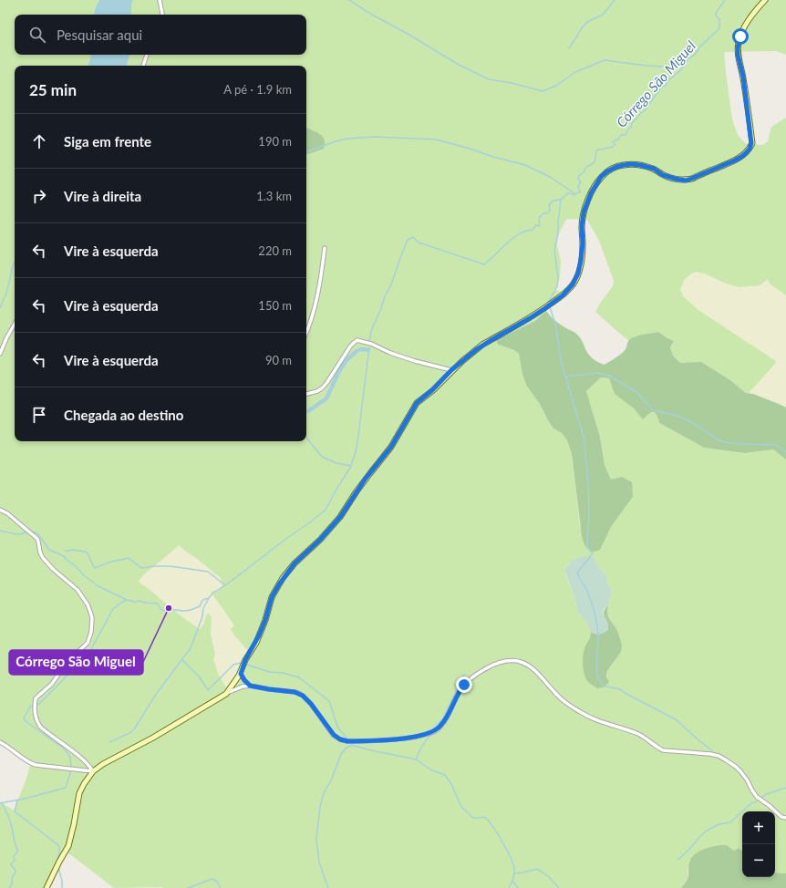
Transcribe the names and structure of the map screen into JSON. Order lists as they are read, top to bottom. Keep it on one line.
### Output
{"water":["Córrego São Miguel"],"places":["Córrego São Miguel"],"page":{"search":"Pesquisar aqui","heading":["25 min","A pé · 1.9 km"],"list":[["Siga em frente","190 m"],["Vire à direita","1.3 km"],["Vire à esquerda","220 m"],["Vire à esquerda","150 m"],["Vire à esquerda","90 m"],"Chegada ao destino"],"map_buttons":["+","−"]}}
